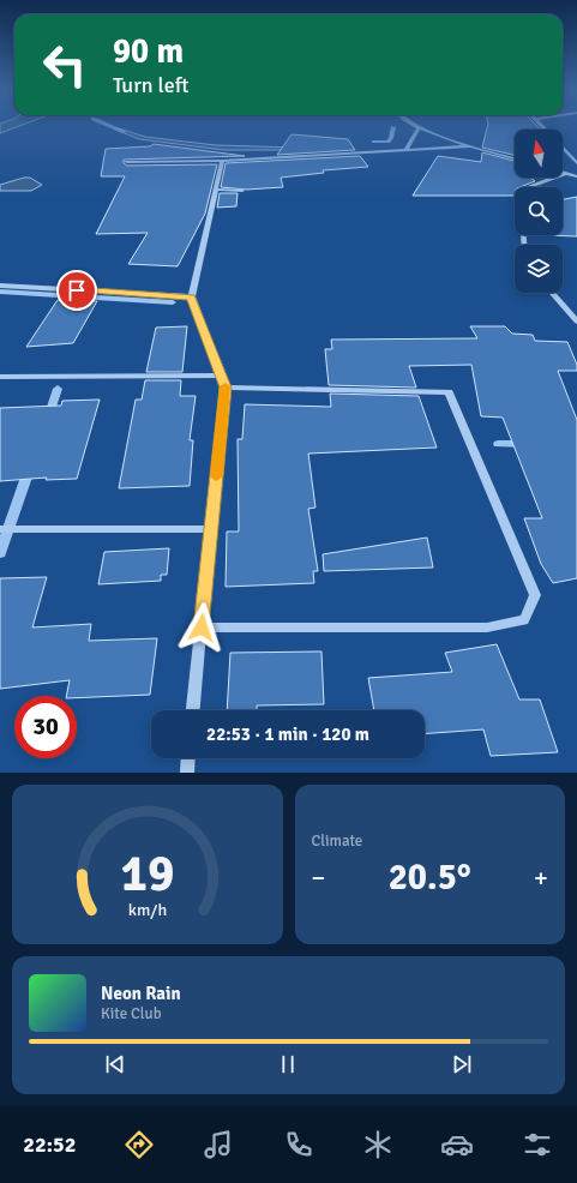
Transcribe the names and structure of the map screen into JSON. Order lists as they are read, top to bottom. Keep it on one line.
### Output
{"north":"top","page":{"turn":["90 m","Turn left"],"limit":"30","trip":"22:53 · 1 min · 120 m","tile":"Climate","heat":["−","20.5°","+"],"song":["Neon Rain","Kite Club"],"tabs":"22:52","gauge":["19","km/h"]}}
